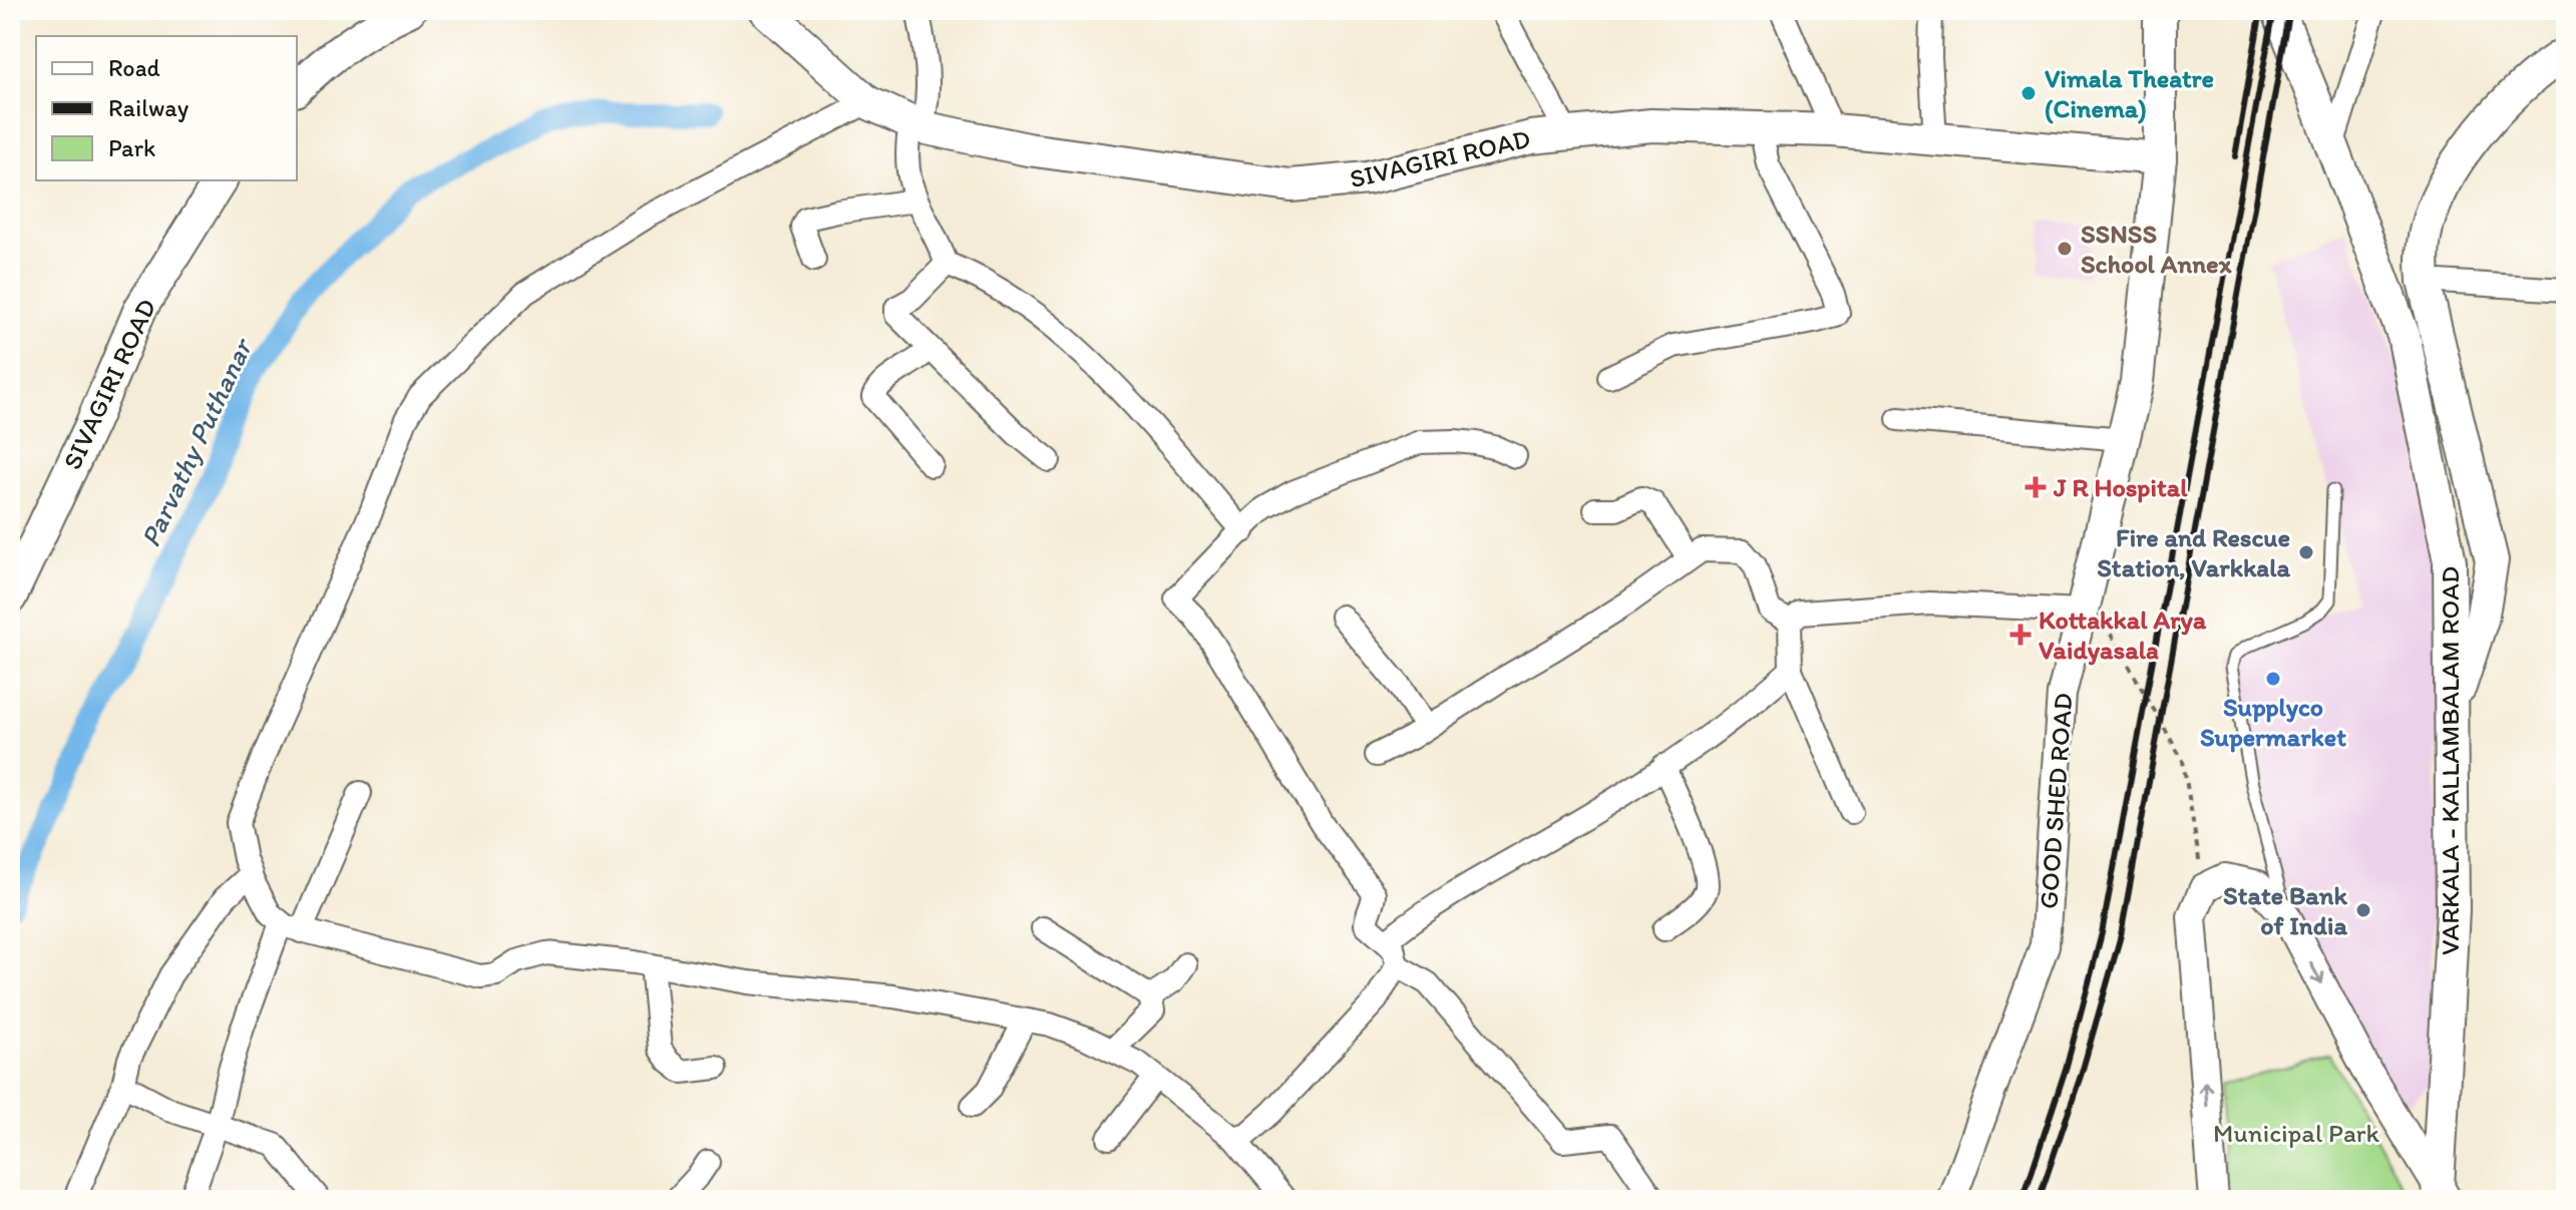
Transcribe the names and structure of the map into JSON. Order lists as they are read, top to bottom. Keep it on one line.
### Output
{"streets":{"main road":["SIVAGIRI ROAD","VARKALA - KALLAMBALAM ROAD","GOOD SHED ROAD"]},"crossings":[["SIVAGIRI ROAD","GOOD SHED ROAD"]],"water":["Parvathy Puthanar"],"parks":["Municipal Park"],"places":{"other":["Vimala Theatre (Cinema)","SSNSS School Annex","Fire and Rescue Station, Varkkala","Supplyco Supermarket","State Bank of India"],"health":["J R Hospital","Kottakkal Arya Vaidyasala"]},"legend":["Road","Railway","Park"]}
